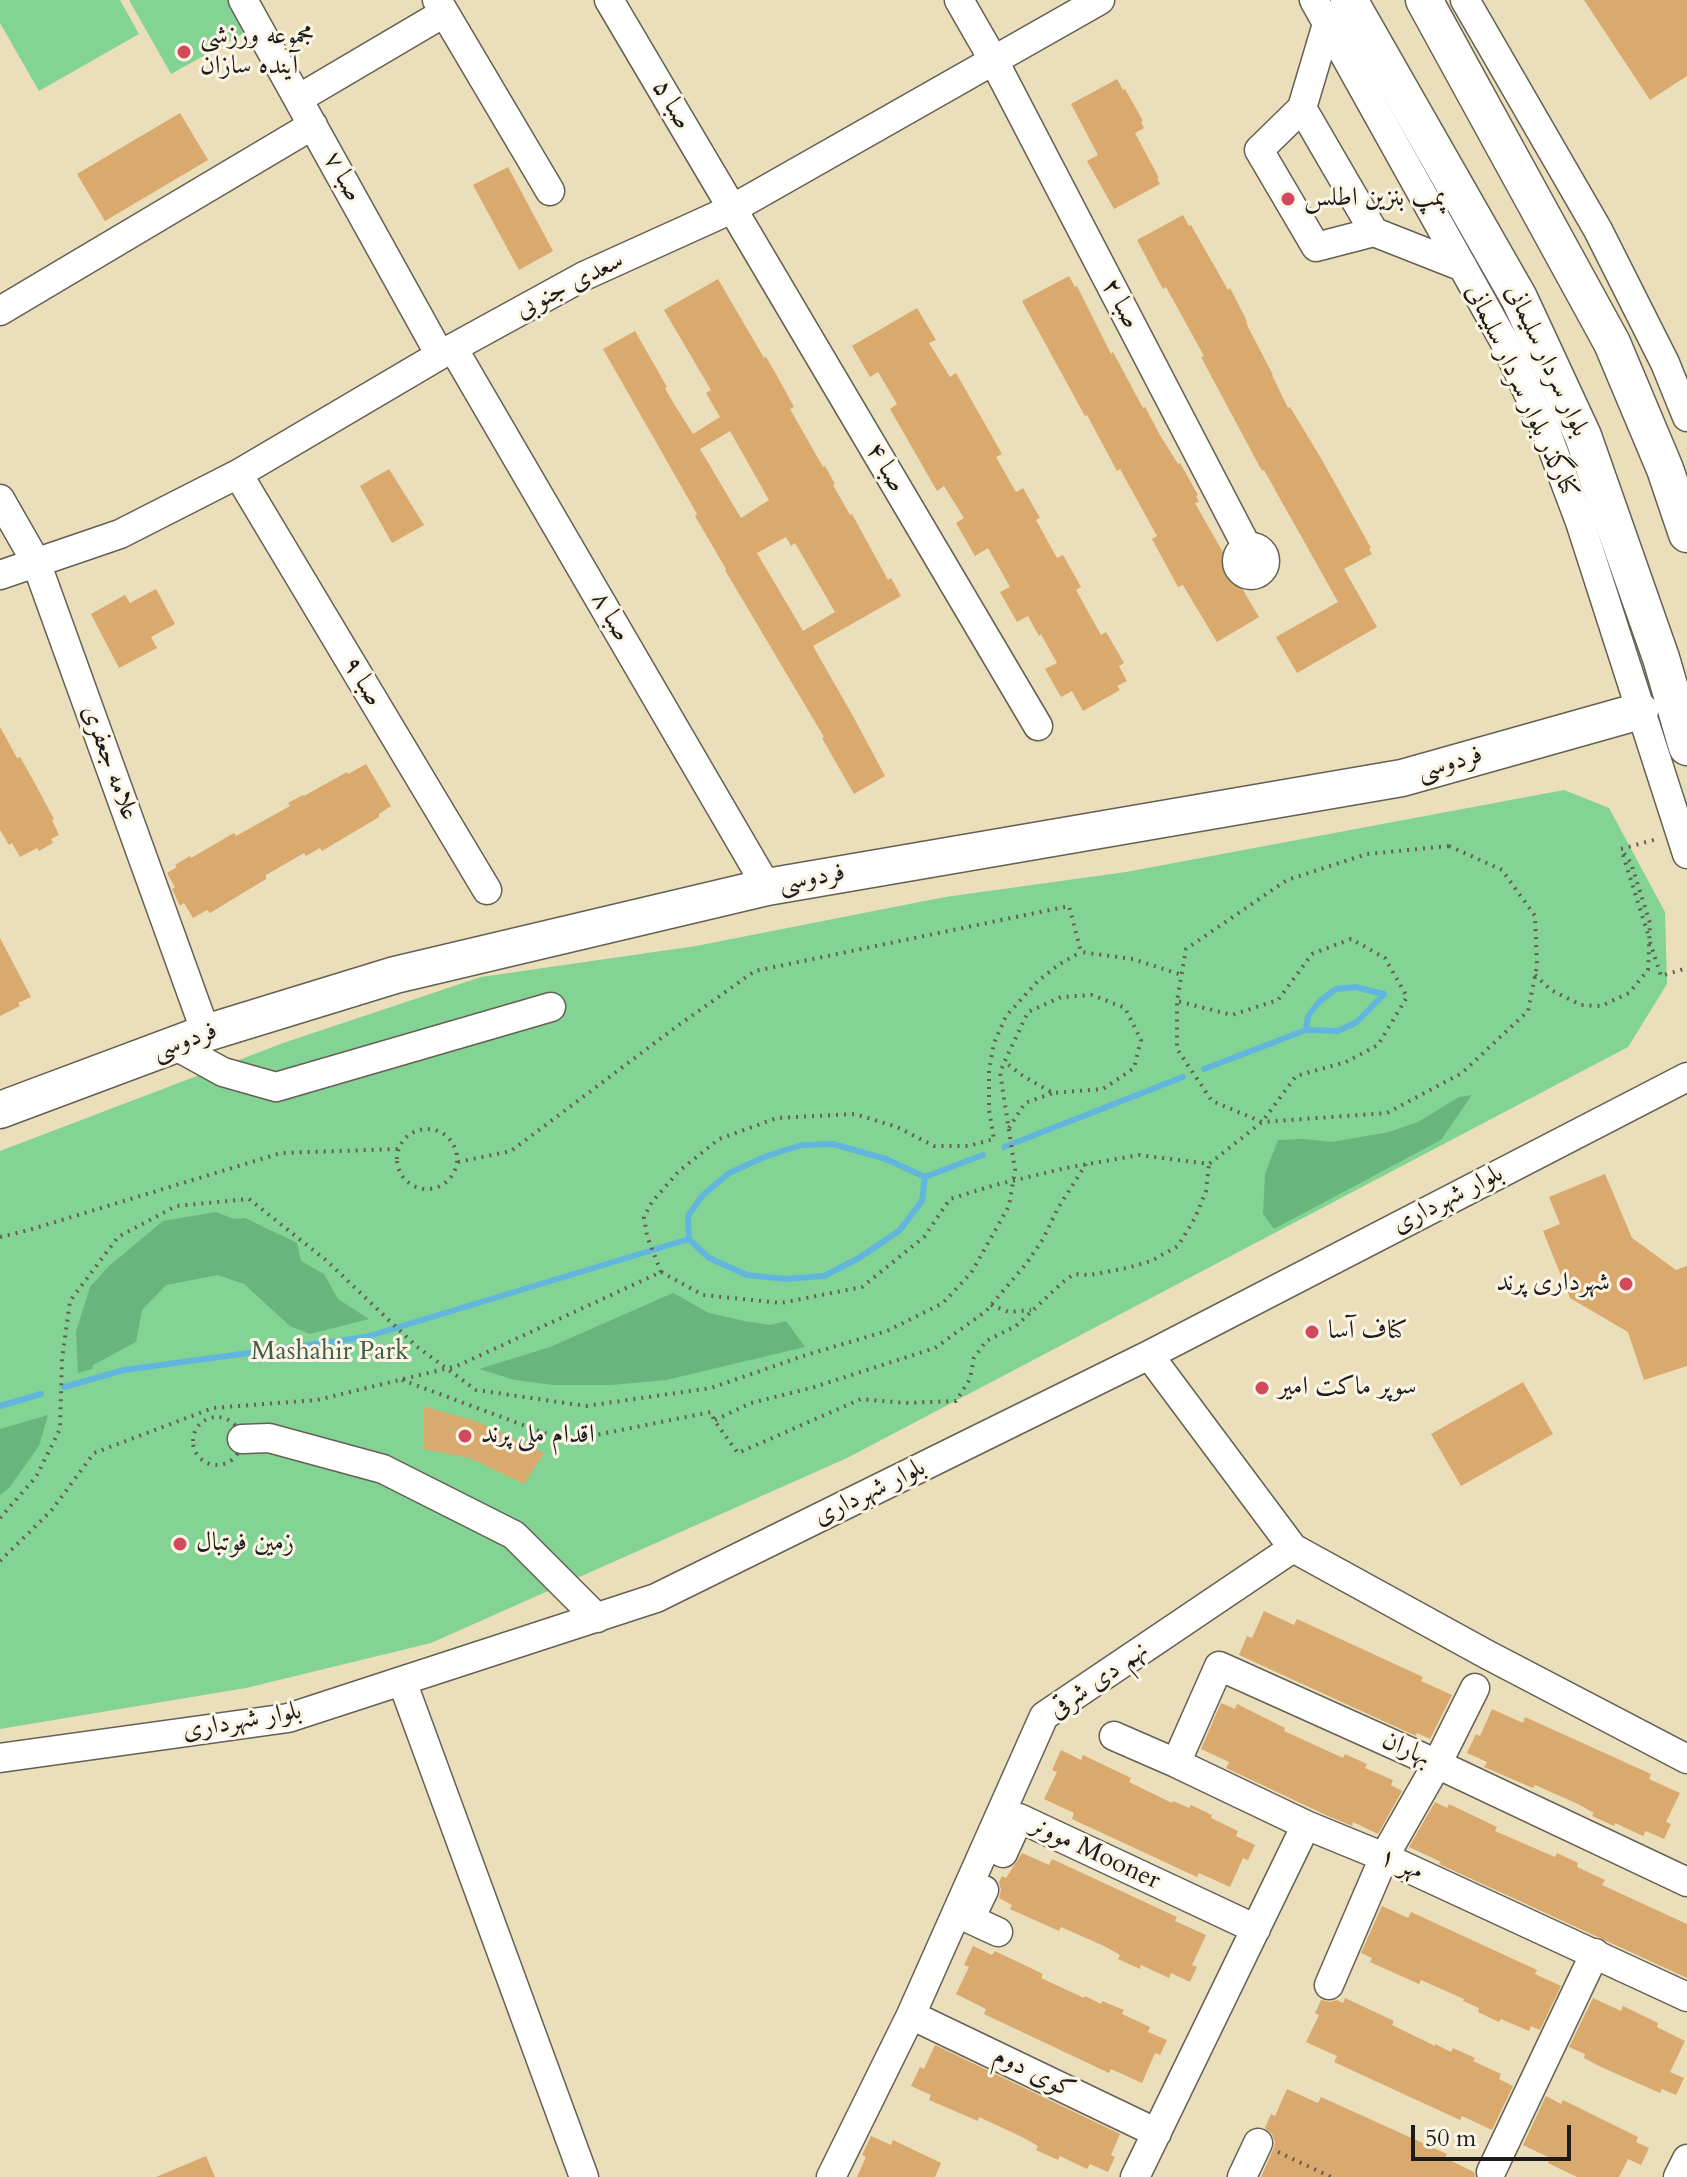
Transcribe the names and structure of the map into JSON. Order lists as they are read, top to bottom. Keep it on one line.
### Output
{"streets":{"main road":["بلوار سردار سلیمانی","فردوسی"],"street":["صبا ۵","صبا ۷","سعدی جنوبی","صبا ۲","کنارگذر بلوار سردار سلیمانی","صبا ۴","صبا ۸","صبا ۹","علامه جعفری","بلوار شهرداری","نهم دی شرقی","بهاران","موونر Mooner","مهر ۱","کوی دوم"]},"crossings":[["صبا ۵","سعدی جنوبی"],["صبا ۵","صبا ۴"],["صبا ۷","سعدی جنوبی"],["صبا ۷","صبا ۸"],["سعدی جنوبی","صبا ۲"],["سعدی جنوبی","صبا ۴"],["سعدی جنوبی","صبا ۸"],["سعدی جنوبی","صبا ۹"],["سعدی جنوبی","علامه جعفری"],["بلوار سردار سلیمانی","کنارگذر بلوار سردار سلیمانی"],["کنارگذر بلوار سردار سلیمانی","فردوسی"],["صبا ۸","فردوسی"],["علامه جعفری","فردوسی"],["نهم دی شرقی","کوی دوم"],["بهاران","مهر ۱"]],"parks":["Mashahir Park"],"places":["مجموعه ورزشی آینده سازان","پمپ بنزین اطلس","شهرداری پرند","کناف آسا","سوپر ماکت امیر","اقدام ملی پرند","زمین فوتبال"],"scale_bar":"50 m"}
